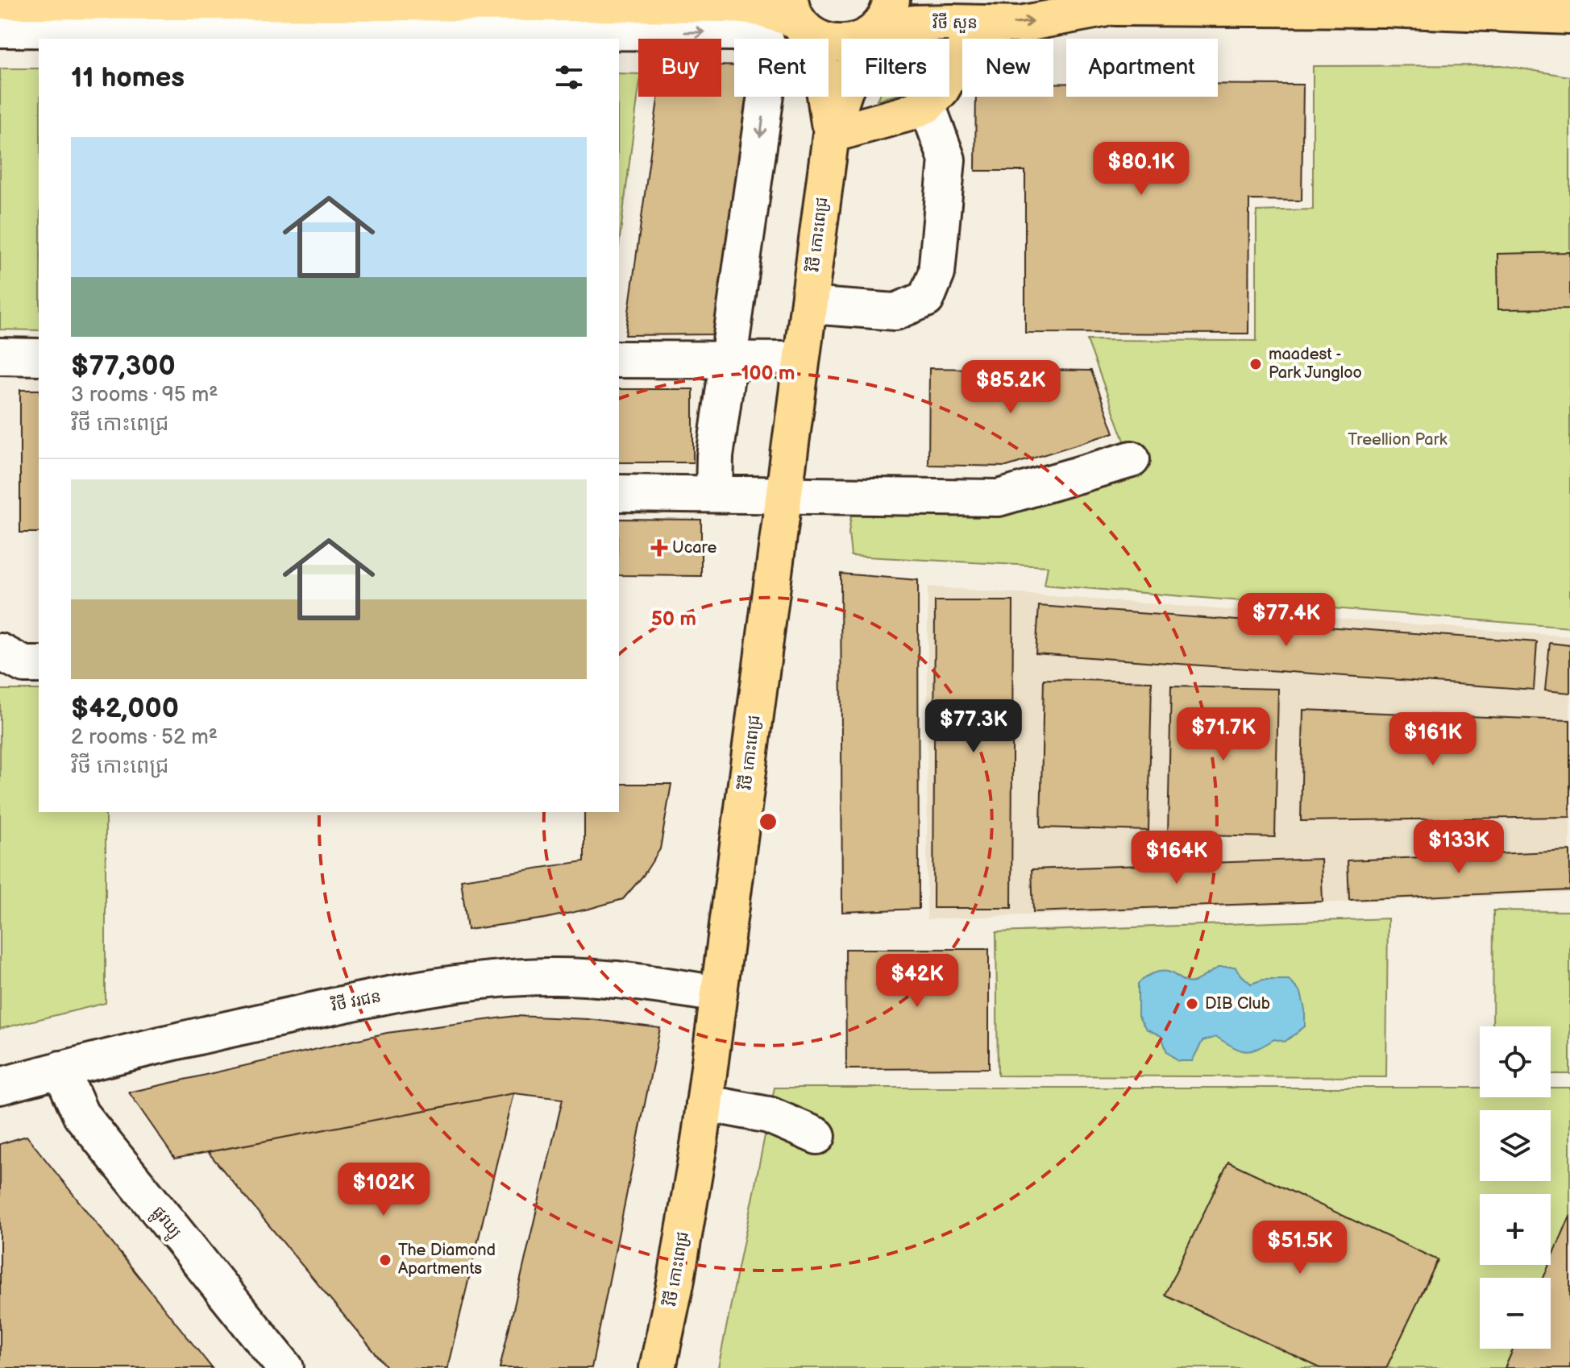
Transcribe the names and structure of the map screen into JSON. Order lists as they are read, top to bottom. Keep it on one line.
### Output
{"streets":{"main road":["វិថី សួន","វិថី កោះពេជ្រ"],"street":["វិថី វរជន","ផ្លូវឃ្យូ"]},"crossings":[["វិថី សួន","វិថី កោះពេជ្រ"],["វិថី កោះពេជ្រ","វិថី វរជន"],["វិថី វរជន","ផ្លូវឃ្យូ"]],"parks":["Treellion Park"],"places":{"other":["maadest - Park Jungloo","DIB Club","The Diamond Apartments"],"health":["Ucare"]},"page":{"chip":["Buy","Rent","Filters","New","Apartment"],"heading":"11 homes","list":[{"name":"$77,300","note":"3 rooms · 95 m² · វិថី កោះពេជ្រ"},{"name":"$42,000","note":"2 rooms · 52 m² · វិថី កោះពេជ្រ"}],"price":["$80.1K","$85.2K","$77.4K","$77.3K","$71.7K","$161K","$133K","$164K","$42K","$102K","$51.5K"],"map_buttons":["+","−"]},"rings":["100 m","50 m"]}
